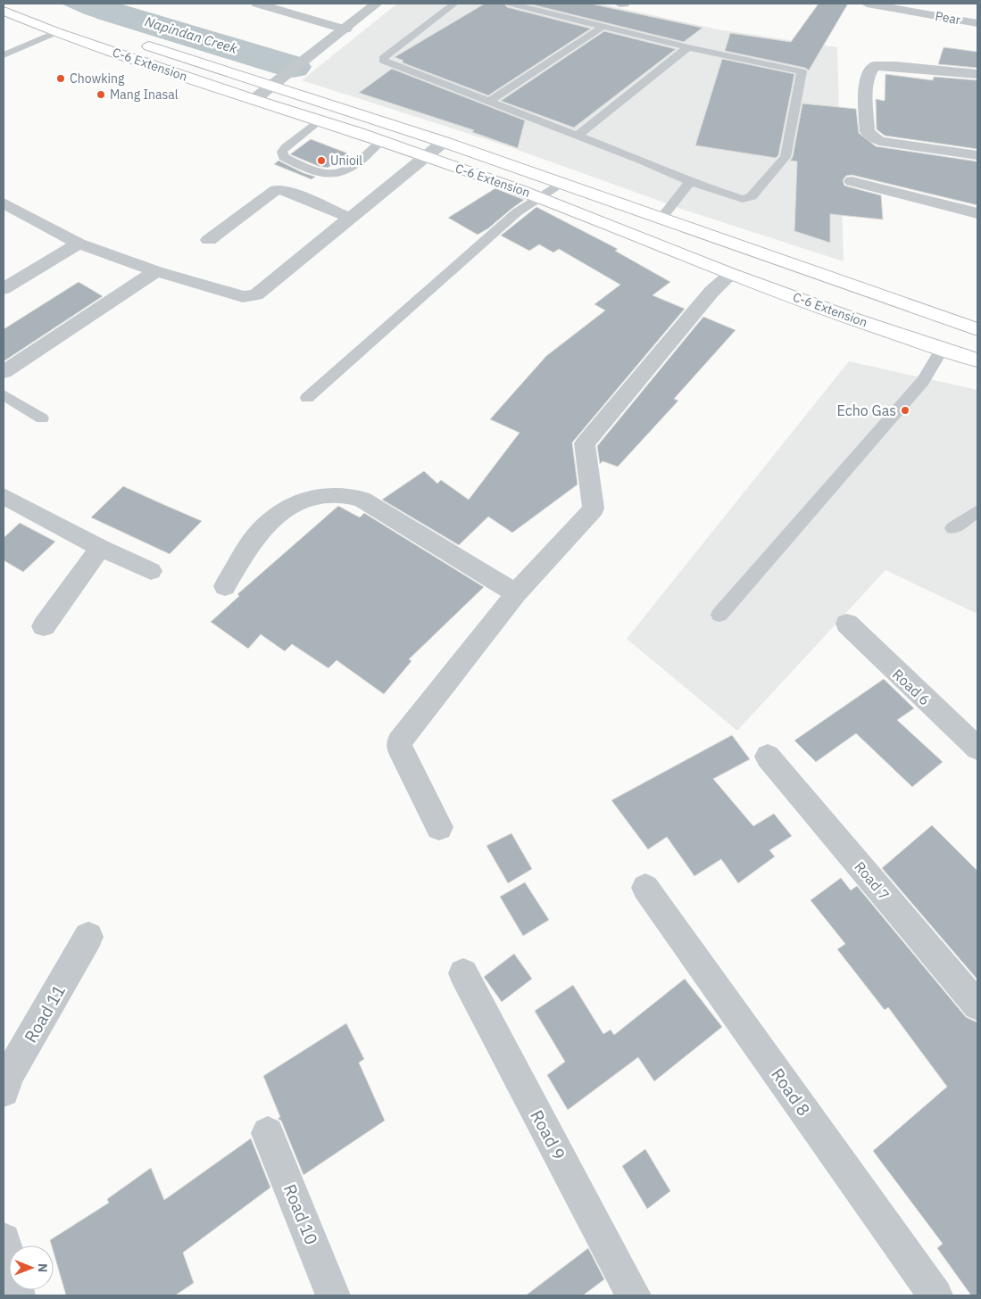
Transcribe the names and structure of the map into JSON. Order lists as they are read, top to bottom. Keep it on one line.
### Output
{"streets":{"main road":["C-6 Extension"],"street":["Pear","Road 6","Road 7","Road 11","Road 8","Road 9","Road 10"]},"water":["Napindan Creek"],"places":["Chowking","Mang Inasal","Unioil","Echo Gas"],"north":"right"}
